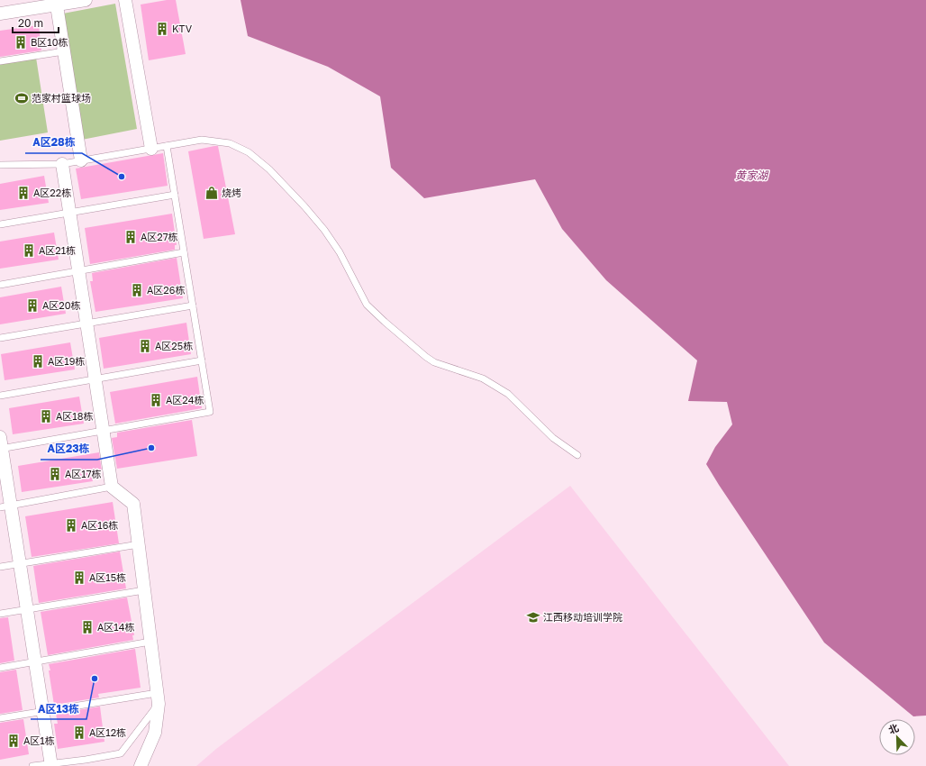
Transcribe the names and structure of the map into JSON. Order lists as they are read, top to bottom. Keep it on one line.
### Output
{"water":["黄家湖"],"places":{"building":["KTV","B区10栋","A区22栋","A区27栋","A区21栋","A区26栋","A区20栋","A区25栋","A区19栋","A区24栋","A区18栋","A区17栋","A区16栋","A区15栋","A区14栋","A区12栋","A区1栋"],"sports":["范家村篮球场"],"other":["A区28栋","A区23栋","A区13栋"],"shop":["烧烤"],"school or university":["江西移动培训学院"]},"scale_bar":"20 m","north":"top left"}
